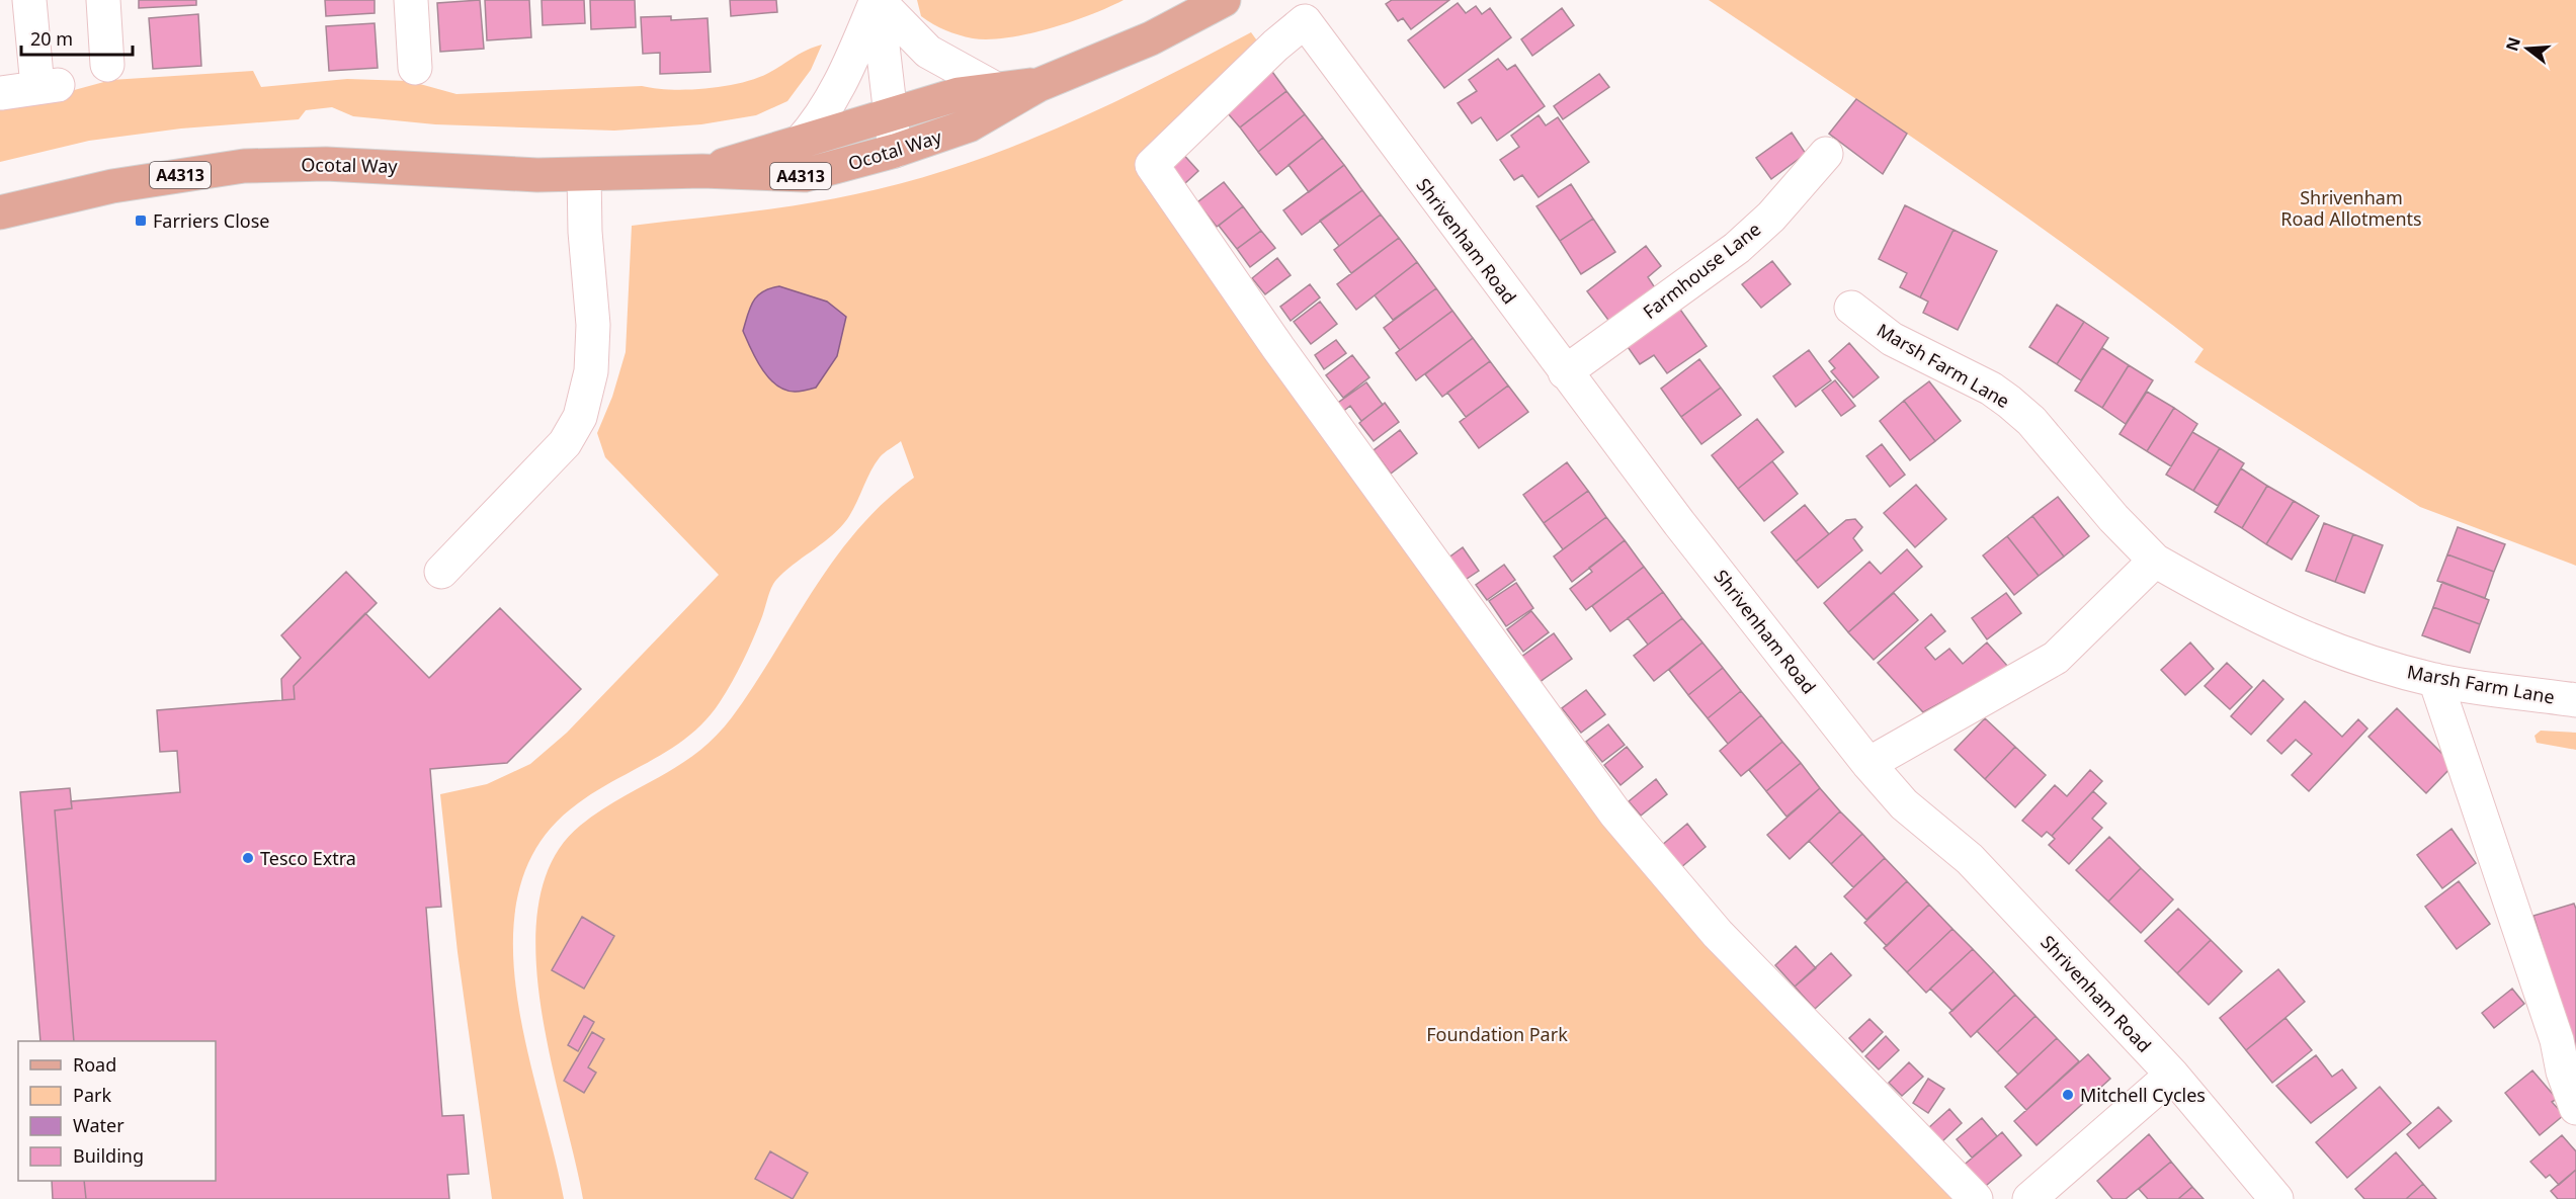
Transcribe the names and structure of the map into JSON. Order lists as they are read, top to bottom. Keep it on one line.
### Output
{"streets":{"main road":["Ocotal Way","A4313"],"street":["Shrivenham Road","Farmhouse Lane","Marsh Farm Lane"]},"crossings":[["Shrivenham Road","Farmhouse Lane"]],"parks":["Shrivenham Road Allotments","Foundation Park"],"places":{"transit":["Farriers Close"],"other":["Tesco Extra","Mitchell Cycles"]},"legend":["Road","Park","Water","Building"],"scale_bar":"20 m","north":"left"}
